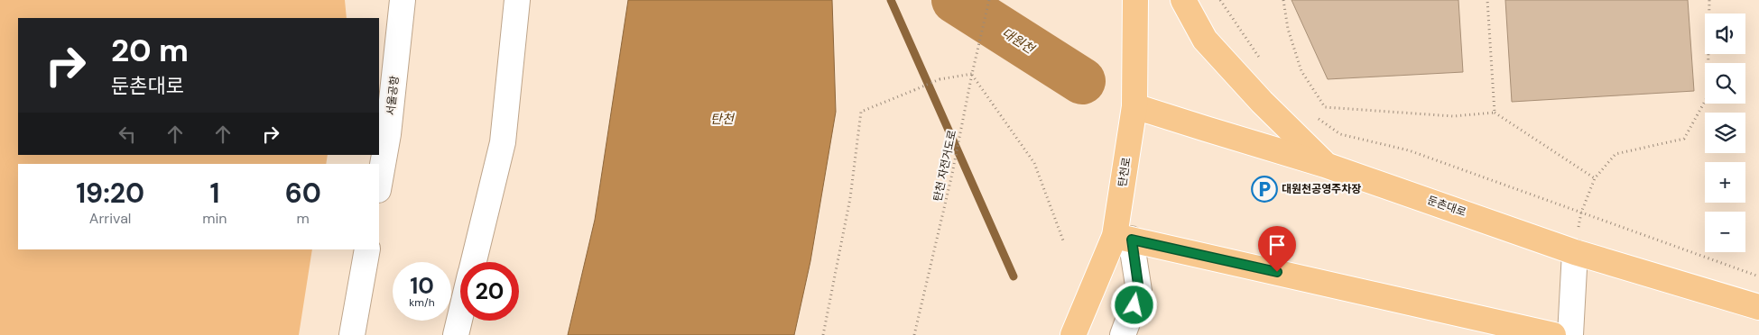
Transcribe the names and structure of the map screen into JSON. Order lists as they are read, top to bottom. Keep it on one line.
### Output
{"streets":{"main road":["탄천로","둔촌대로"],"street":["서울공항"],"path":["탄천 자전거도로"]},"crossings":[["탄천로","둔촌대로"]],"water":["대원천","탄천"],"places":{"parking":["대원천공영주차장"]},"page":{"map_buttons":["+","−"],"turn":["20 m","둔촌대로"],"eta":["19:20","Arrival","1","min","60","m"],"speed":"10 km/h","limit":"20"}}
